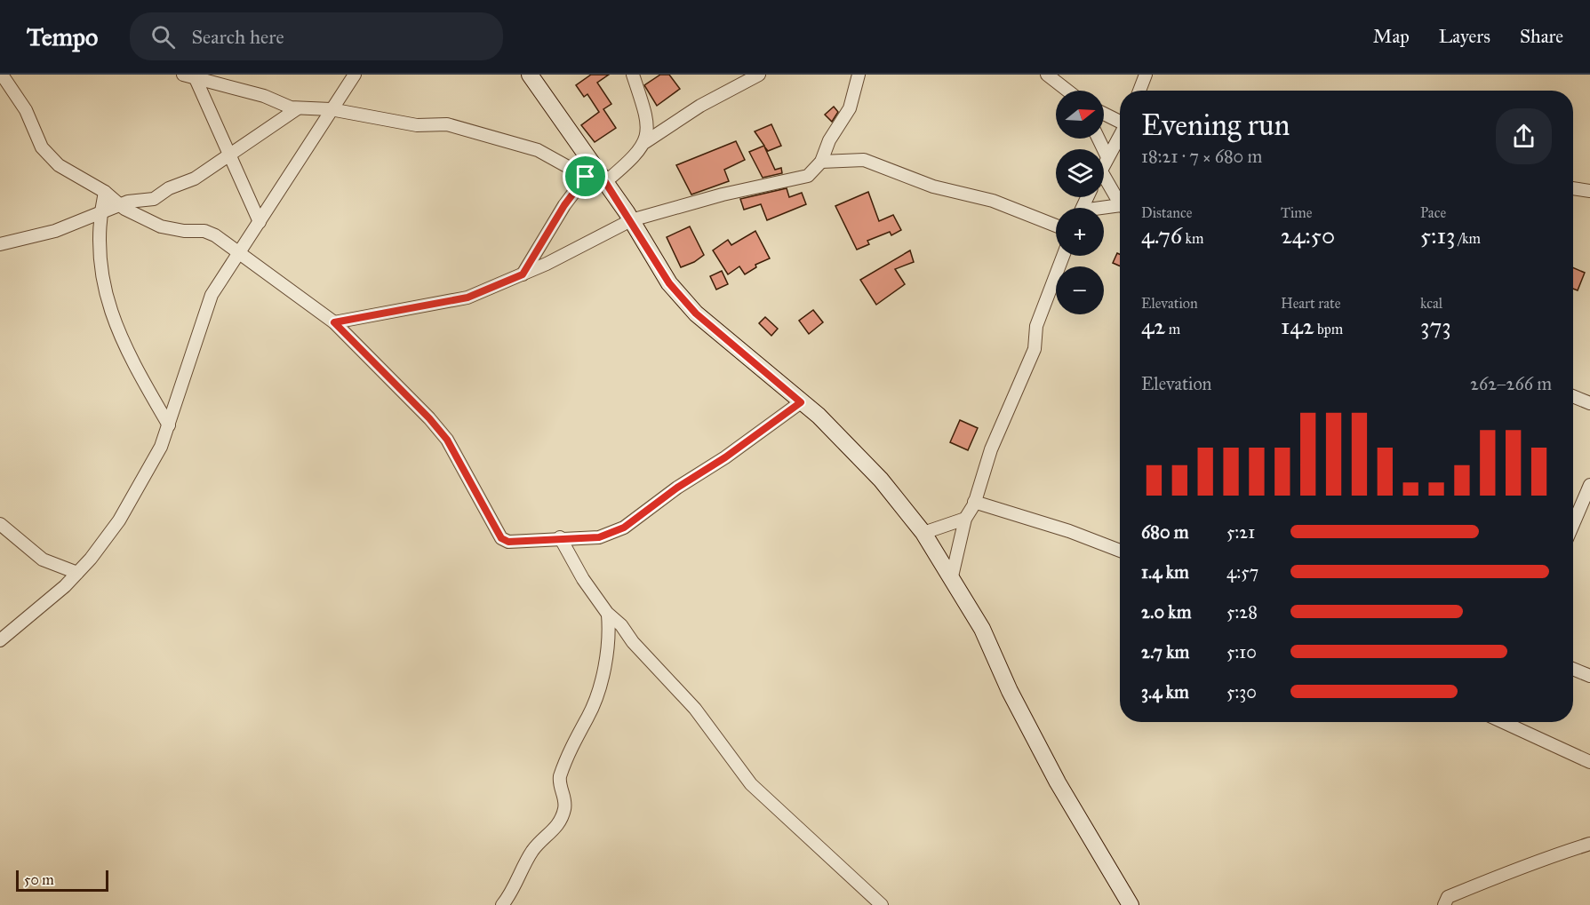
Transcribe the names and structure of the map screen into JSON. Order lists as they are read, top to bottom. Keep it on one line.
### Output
{"scale_bar":"50 m","north":"right","page":{"header":"Tempo","search":"Search here","nav":["Map","Layers","Share"],"map_buttons":["+","−"],"heading":["Evening run","18:21 · 7 × 680 m"],"stats":[["Distance","4.76 km"],["Time","24:50"],["Pace","5:13 /km"],["Elevation","42 m"],["Heart rate","142 bpm"],["kcal","373"]],"chart":["Elevation","262–266 m"],"list":[{"name":"680 m","note":"5:21"},{"name":"1.4 km","note":"4:57"},{"name":"2.0 km","note":"5:28"},{"name":"2.7 km","note":"5:10"},{"name":"3.4 km","note":"5:30"}],"scale":"50 m"}}
